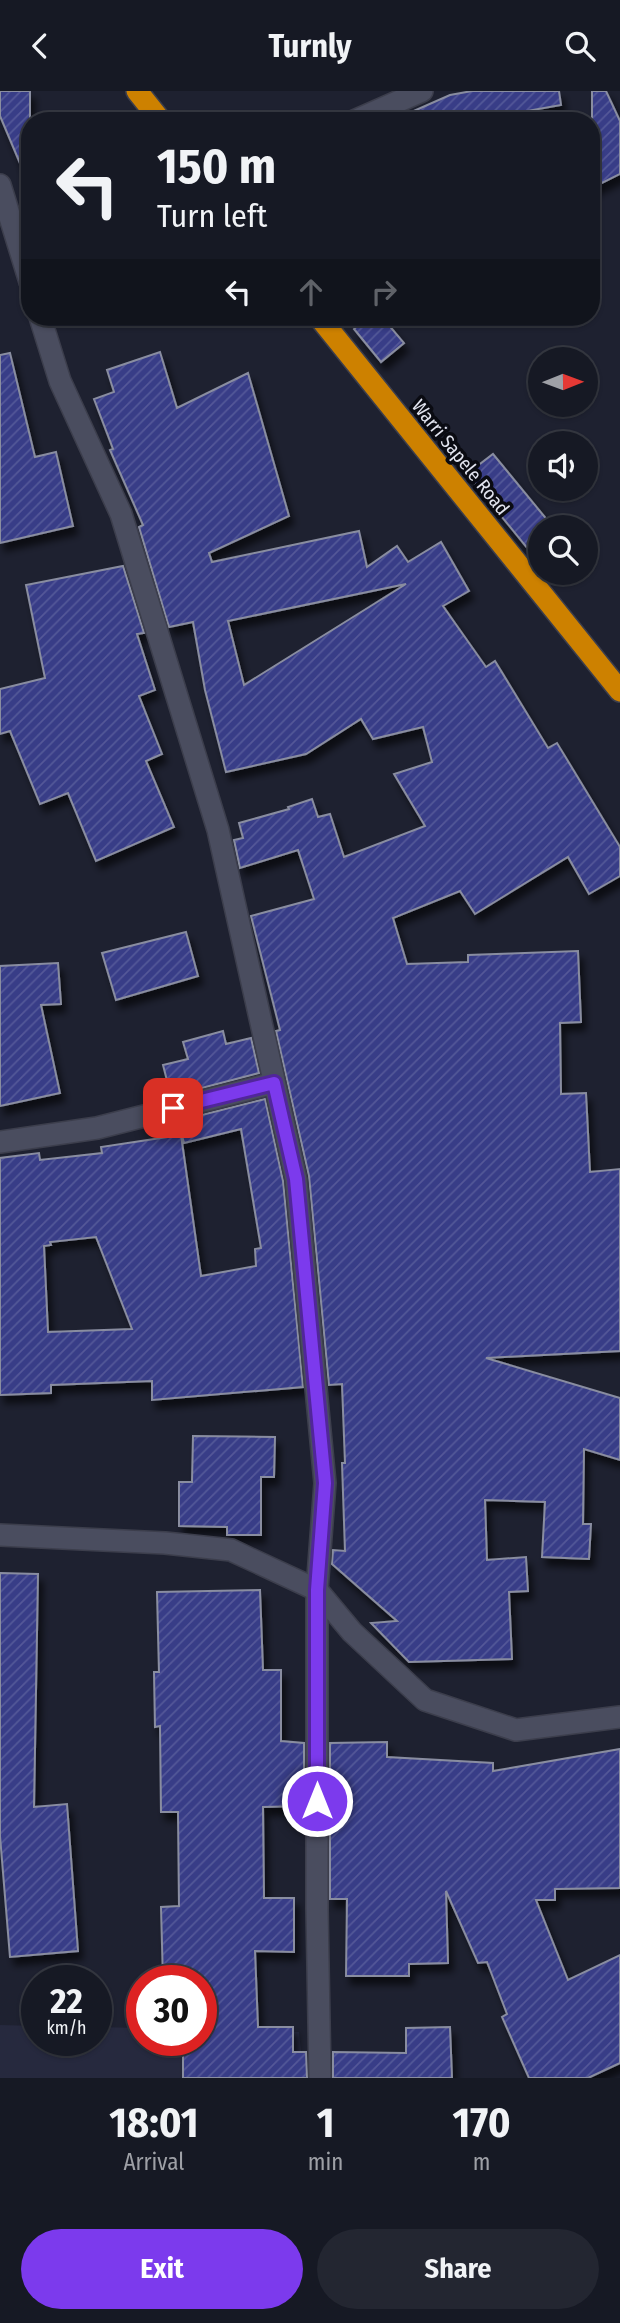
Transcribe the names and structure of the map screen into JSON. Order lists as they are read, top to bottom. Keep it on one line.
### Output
{"streets":{"highway":["Warri Sapele Road"]},"north":"right","page":{"header":"Turnly","turn":["150 m","Turn left"],"speed":"22 km/h","limit":"30","eta":["18:01","Arrival","1","min","170","m"],"buttons":["Exit","Share"]}}
